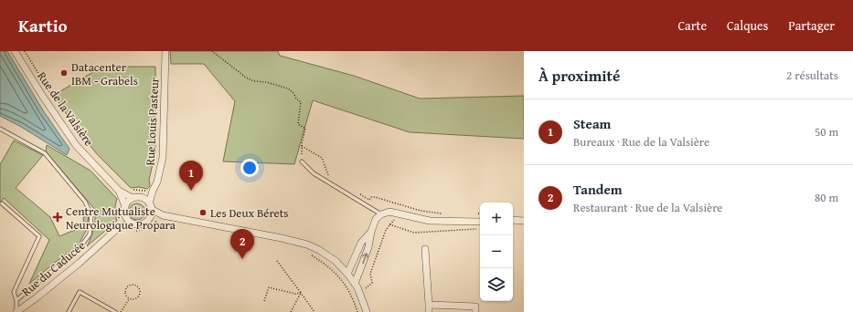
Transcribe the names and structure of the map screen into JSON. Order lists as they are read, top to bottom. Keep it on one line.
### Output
{"streets":{"street":["Rue de la Valsière","Rue Louis Pasteur","Rue du Caducée"]},"crossings":[["Rue de la Valsière","Rue Louis Pasteur"],["Rue de la Valsière","Rue du Caducée"],["Rue Louis Pasteur","Rue du Caducée"]],"places":{"other":["Datacenter IBM - Grabels","Les Deux Bérets"],"health":["Centre Mutualiste Neurologique Propara"]},"page":{"header":"Kartio","nav":["Carte","Calques","Partager"],"heading":["À proximité","2 résultats"],"list":[{"mark":"1","name":"Steam","note":"Bureaux · Rue de la Valsière","value":"50 m"},{"mark":"2","name":"Tandem","note":"Restaurant · Rue de la Valsière","value":"80 m"}],"pins":["1","2"],"map_buttons":["+","−"]}}
